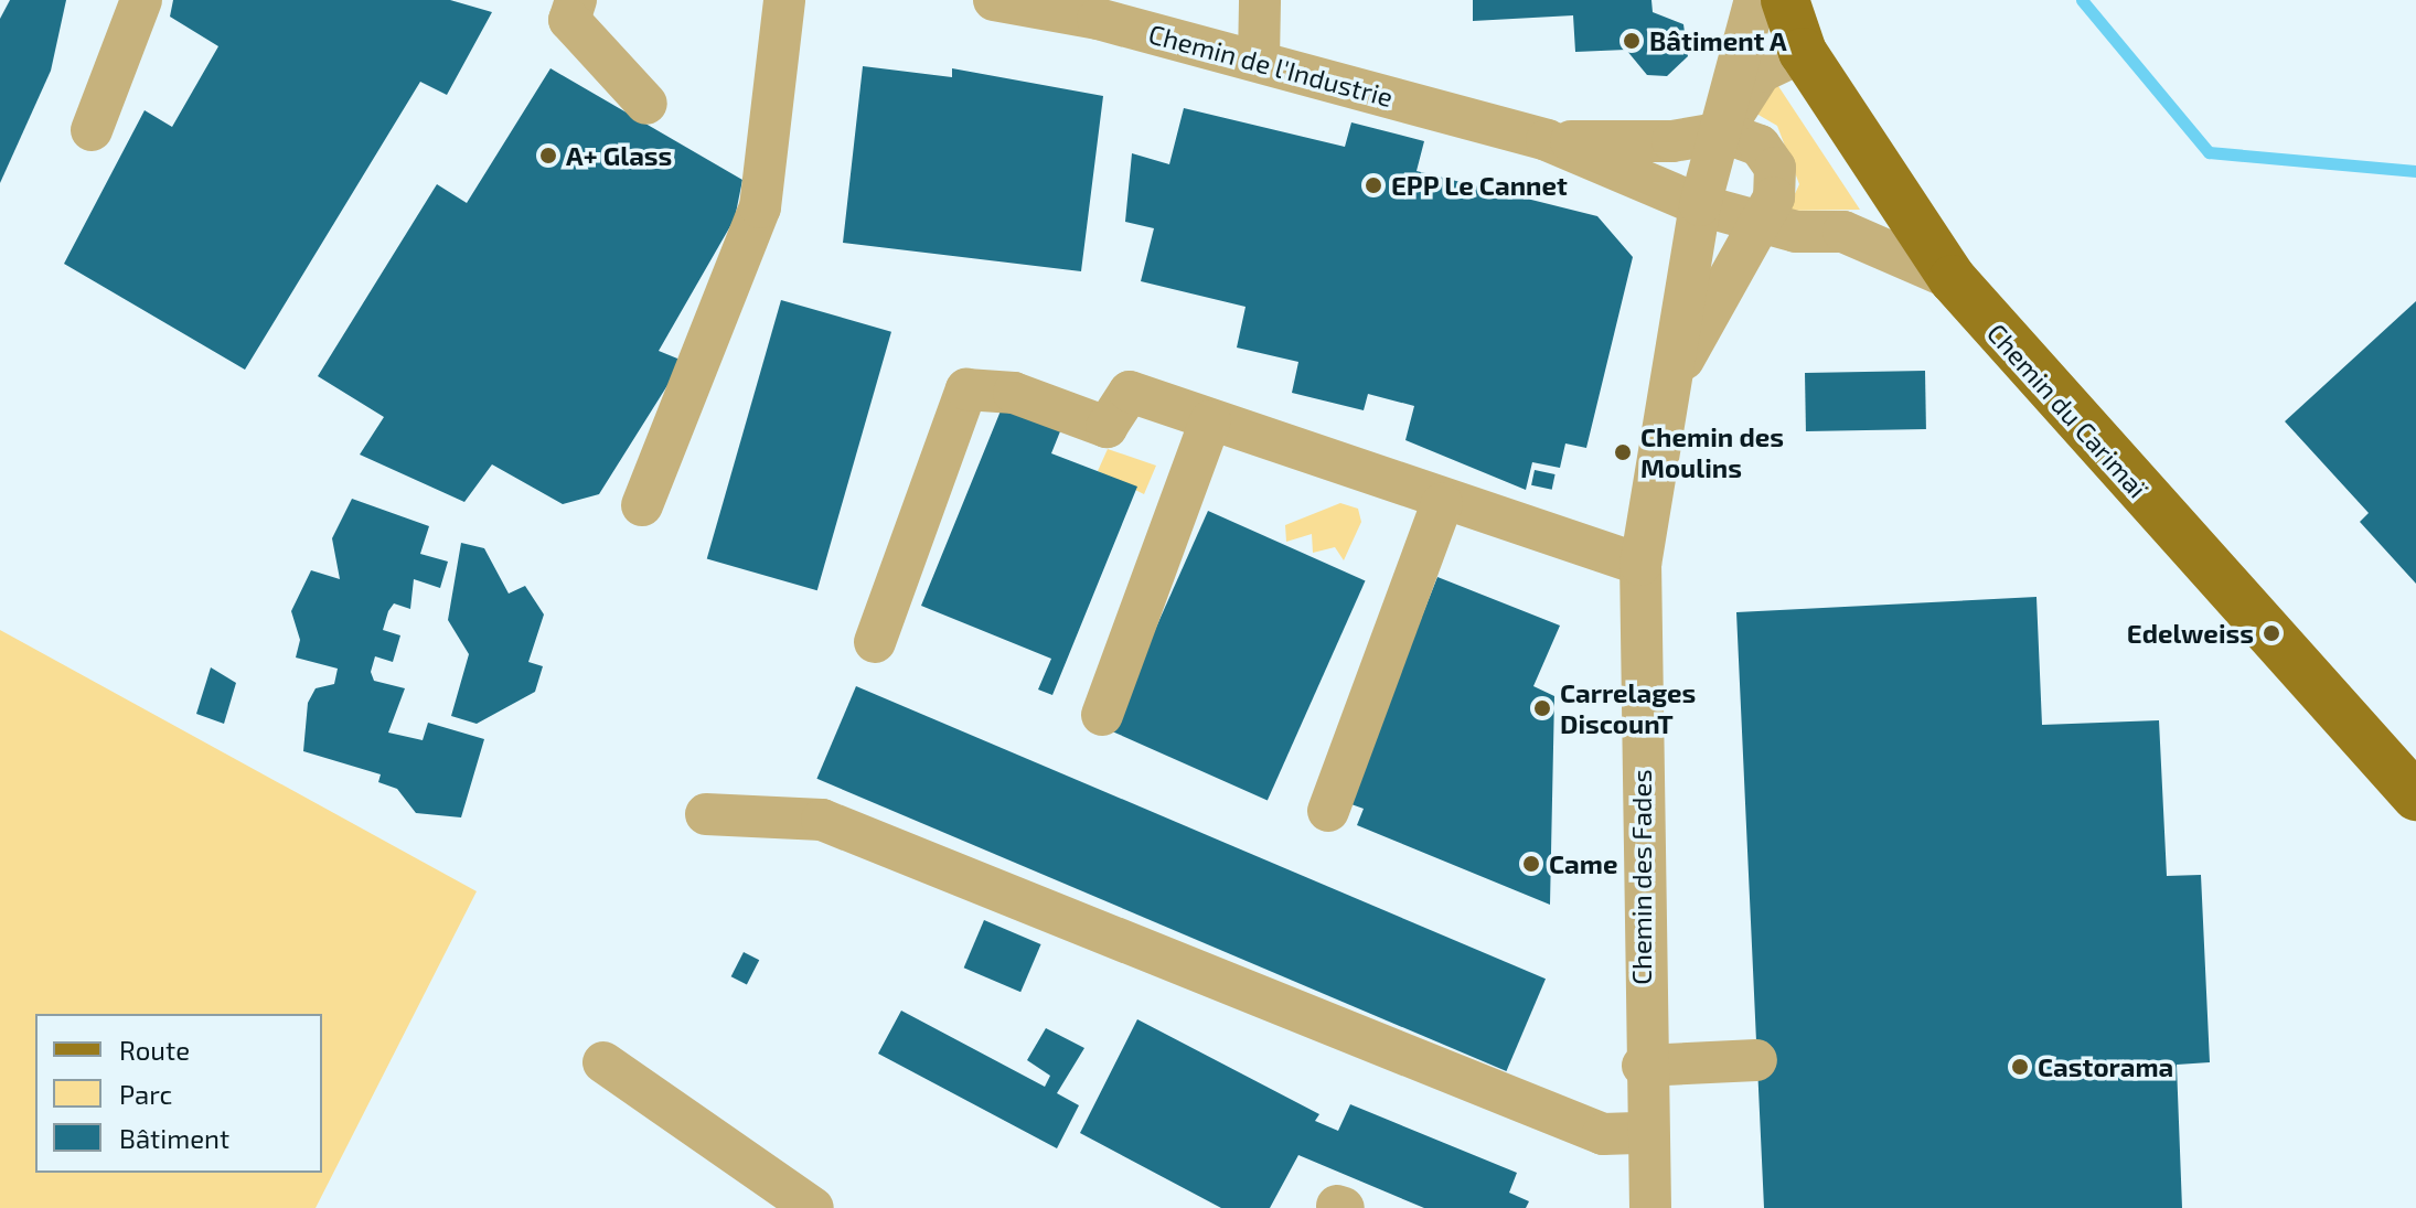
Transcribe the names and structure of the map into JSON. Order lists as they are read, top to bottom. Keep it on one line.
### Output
{"streets":{"main road":["Chemin du Carimaï"],"street":["Chemin de l'Industrie","Chemin des Fades"]},"places":["Bâtiment A","A+ Glass","EPP Le Cannet","Chemin des Moulins","Edelweiss","Carrelages DiscounT","Came","Castorama"],"legend":["Route","Parc","Bâtiment"]}
